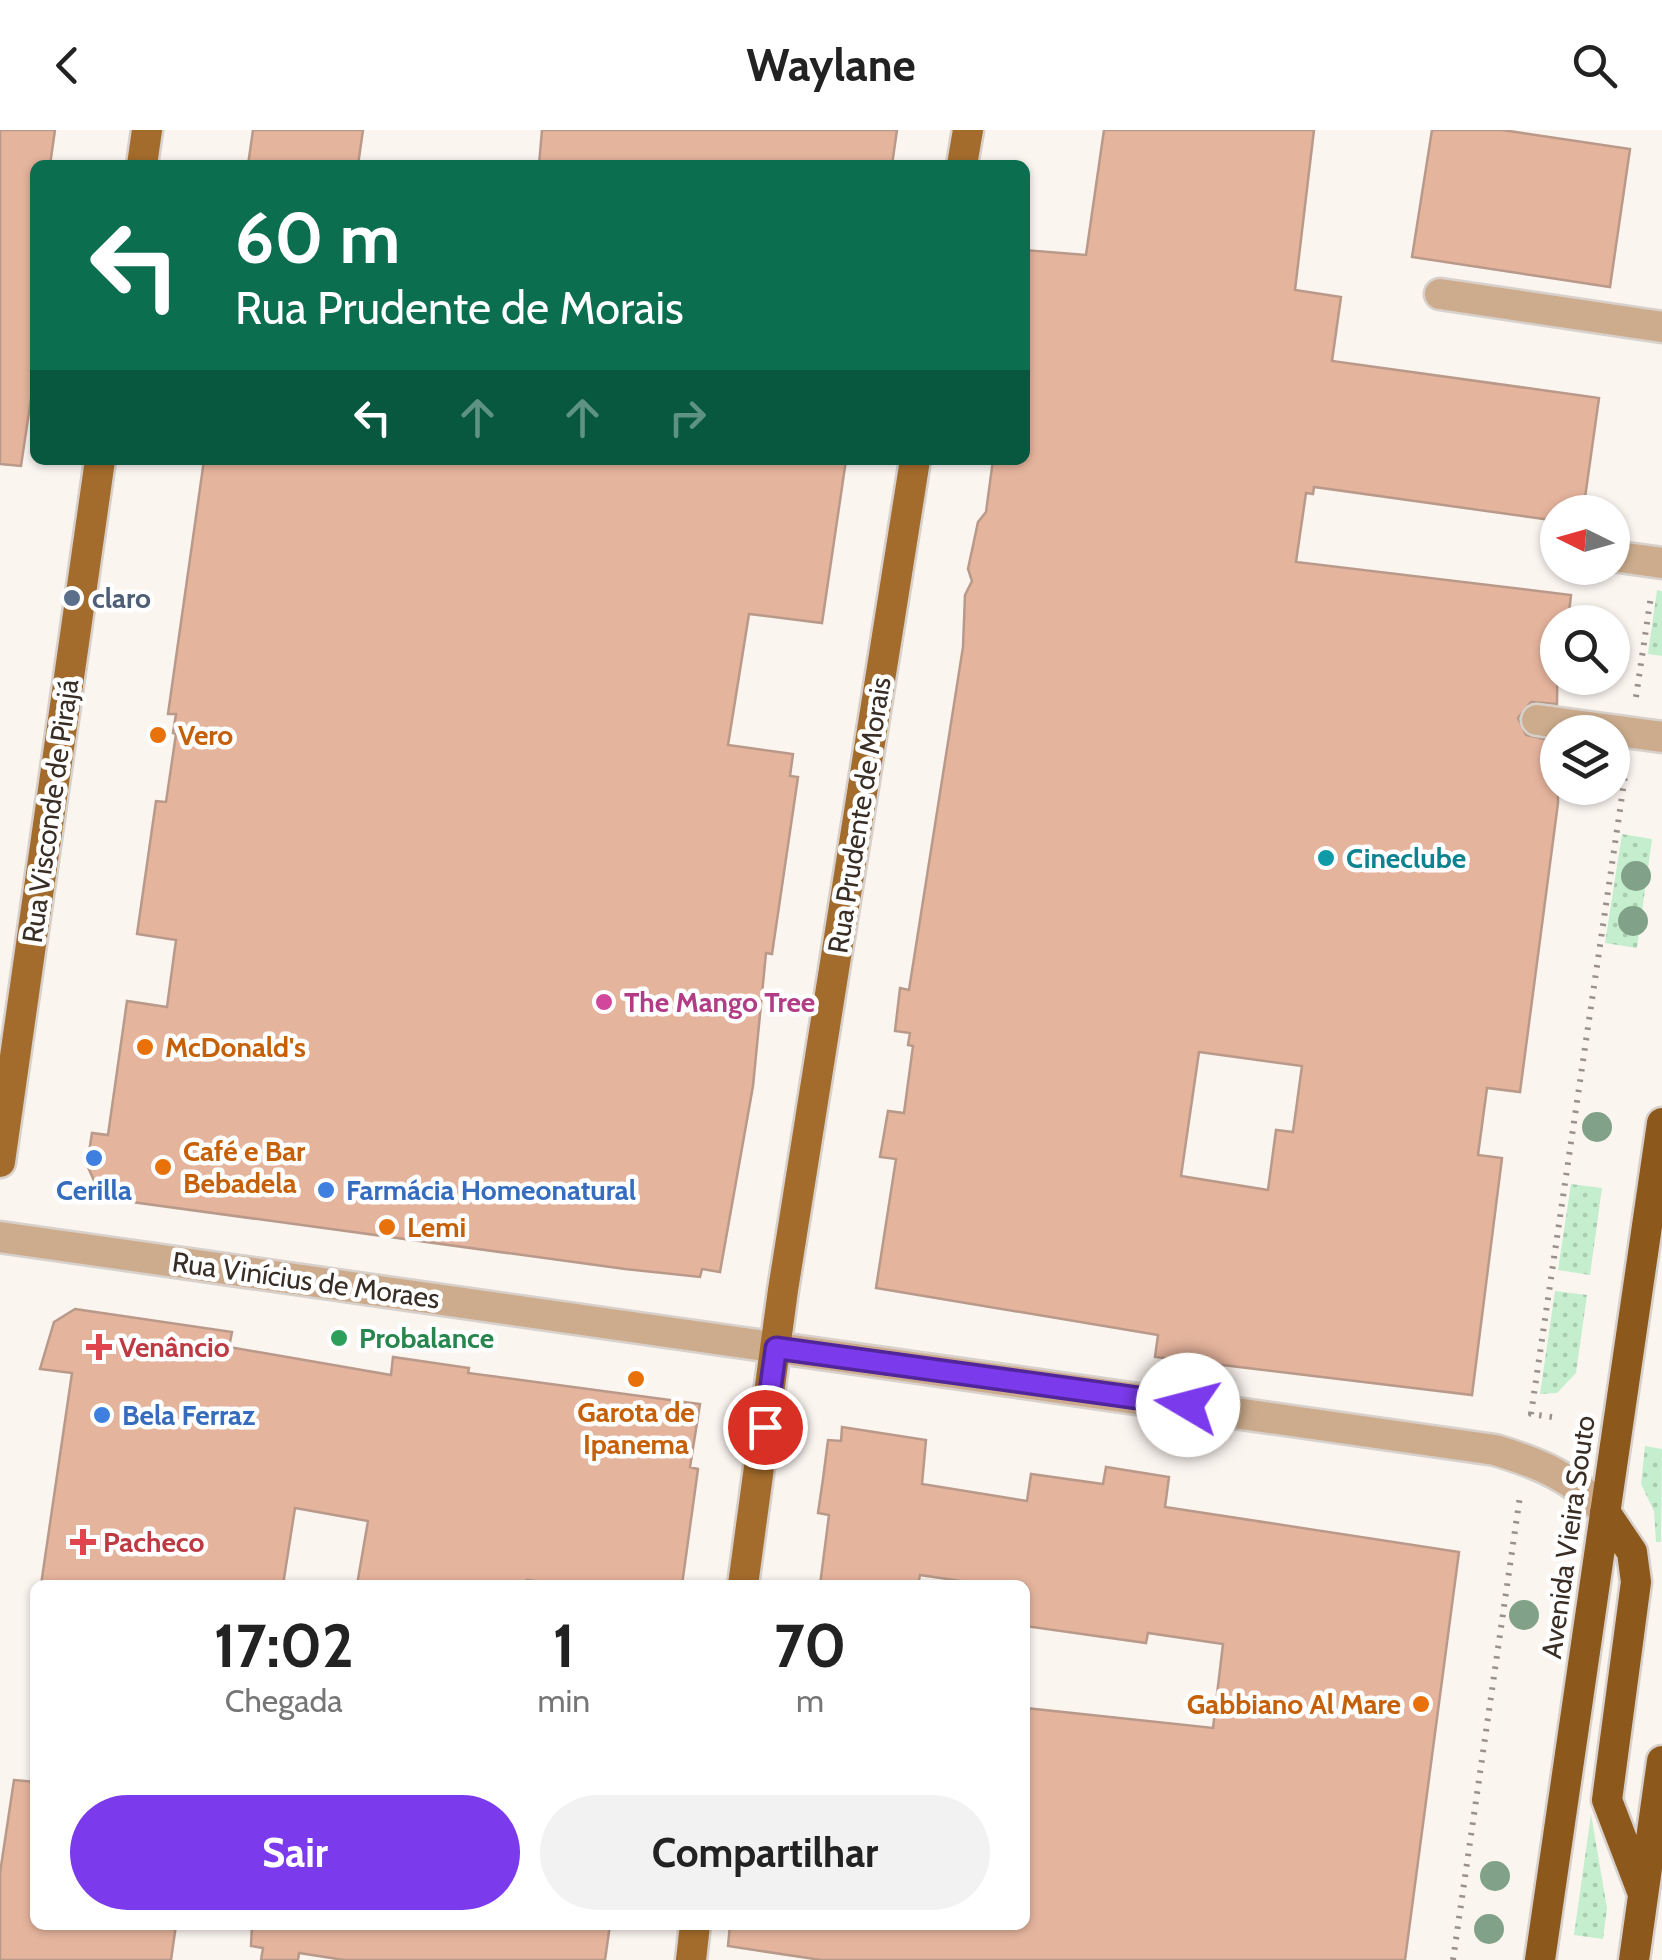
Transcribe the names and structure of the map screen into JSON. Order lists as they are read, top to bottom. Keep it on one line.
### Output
{"streets":{"highway":["Avenida Vieira Souto"],"main road":["Rua Visconde de Pirajá","Rua Prudente de Morais"],"street":["Rua Vinícius de Moraes"]},"crossings":[["Rua Prudente de Morais","Rua Vinícius de Moraes"],["Rua Vinícius de Moraes","Avenida Vieira Souto"]],"places":{"other":["claro","Vero","Cineclube","The Mango Tree","McDonald's","Cerilla","Café e Bar Bebadela","Farmácia Homeonatural","Lemi","Probalance","Garota de Ipanema","Bela Ferraz","Gabbiano Al Mare"],"health":["Venâncio","Pacheco"]},"north":"left","page":{"header":"Waylane","turn":["60 m","Rua Prudente de Morais"],"eta":["17:02","Chegada","1","min","70","m"],"buttons":["Sair","Compartilhar"]}}
